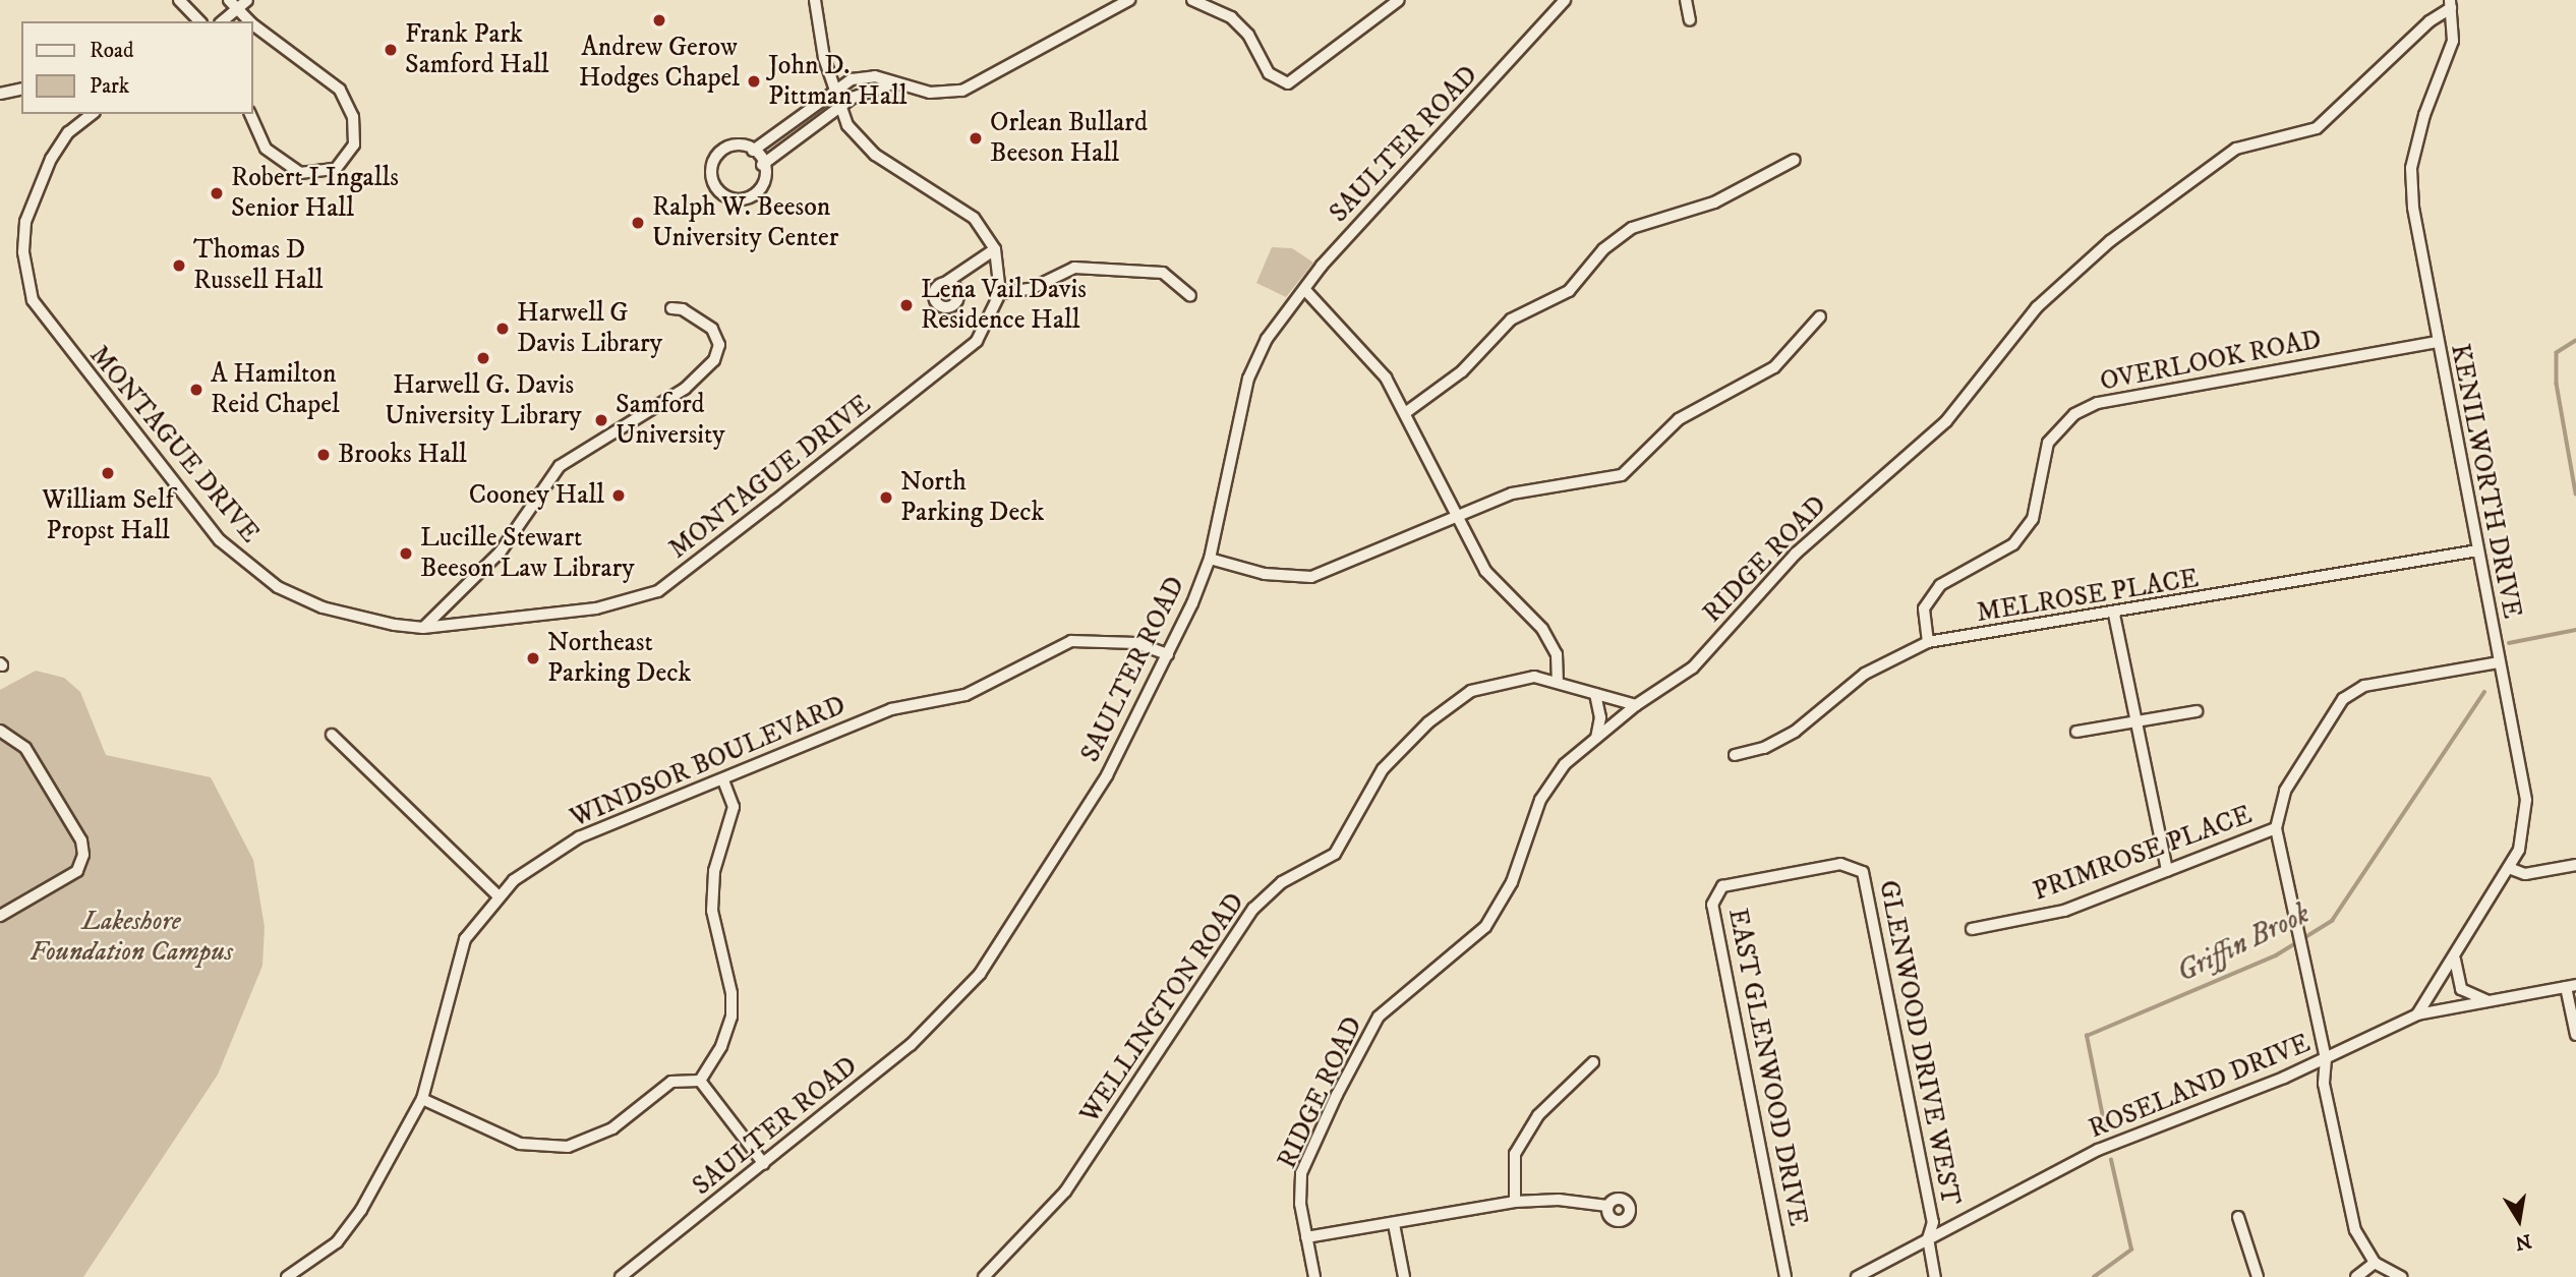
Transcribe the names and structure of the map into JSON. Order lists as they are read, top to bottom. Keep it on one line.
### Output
{"streets":{"street":["SAULTER ROAD","OVERLOOK ROAD","MONTAGUE DRIVE","KENILWORTH DRIVE","RIDGE ROAD","MELROSE PLACE","WINDSOR BOULEVARD","PRIMROSE PLACE","WELLINGTON ROAD","GLENWOOD DRIVE WEST","EAST GLENWOOD DRIVE","ROSELAND DRIVE"]},"crossings":[["SAULTER ROAD","WINDSOR BOULEVARD"],["OVERLOOK ROAD","KENILWORTH DRIVE"],["OVERLOOK ROAD","MELROSE PLACE"],["KENILWORTH DRIVE","RIDGE ROAD"],["KENILWORTH DRIVE","MELROSE PLACE"],["KENILWORTH DRIVE","PRIMROSE PLACE"],["KENILWORTH DRIVE","ROSELAND DRIVE"],["GLENWOOD DRIVE WEST","EAST GLENWOOD DRIVE"],["GLENWOOD DRIVE WEST","ROSELAND DRIVE"]],"water":["Griffin Brook"],"parks":["Lakeshore Foundation Campus"],"places":["Andrew Gerow Hodges Chapel","Frank Park Samford Hall","John D. Pittman Hall","Orlean Bullard Beeson Hall","Robert I Ingalls Senior Hall","Ralph W. Beeson University Center","Thomas D Russell Hall","Lena Vail Davis Residence Hall","Harwell G Davis Library","Harwell G. Davis University Library","A Hamilton Reid Chapel","Samford University","Brooks Hall","William Self Propst Hall","Cooney Hall","North Parking Deck","Lucille Stewart Beeson Law Library","Northeast Parking Deck"],"legend":["Road","Park"],"north":"bottom"}
